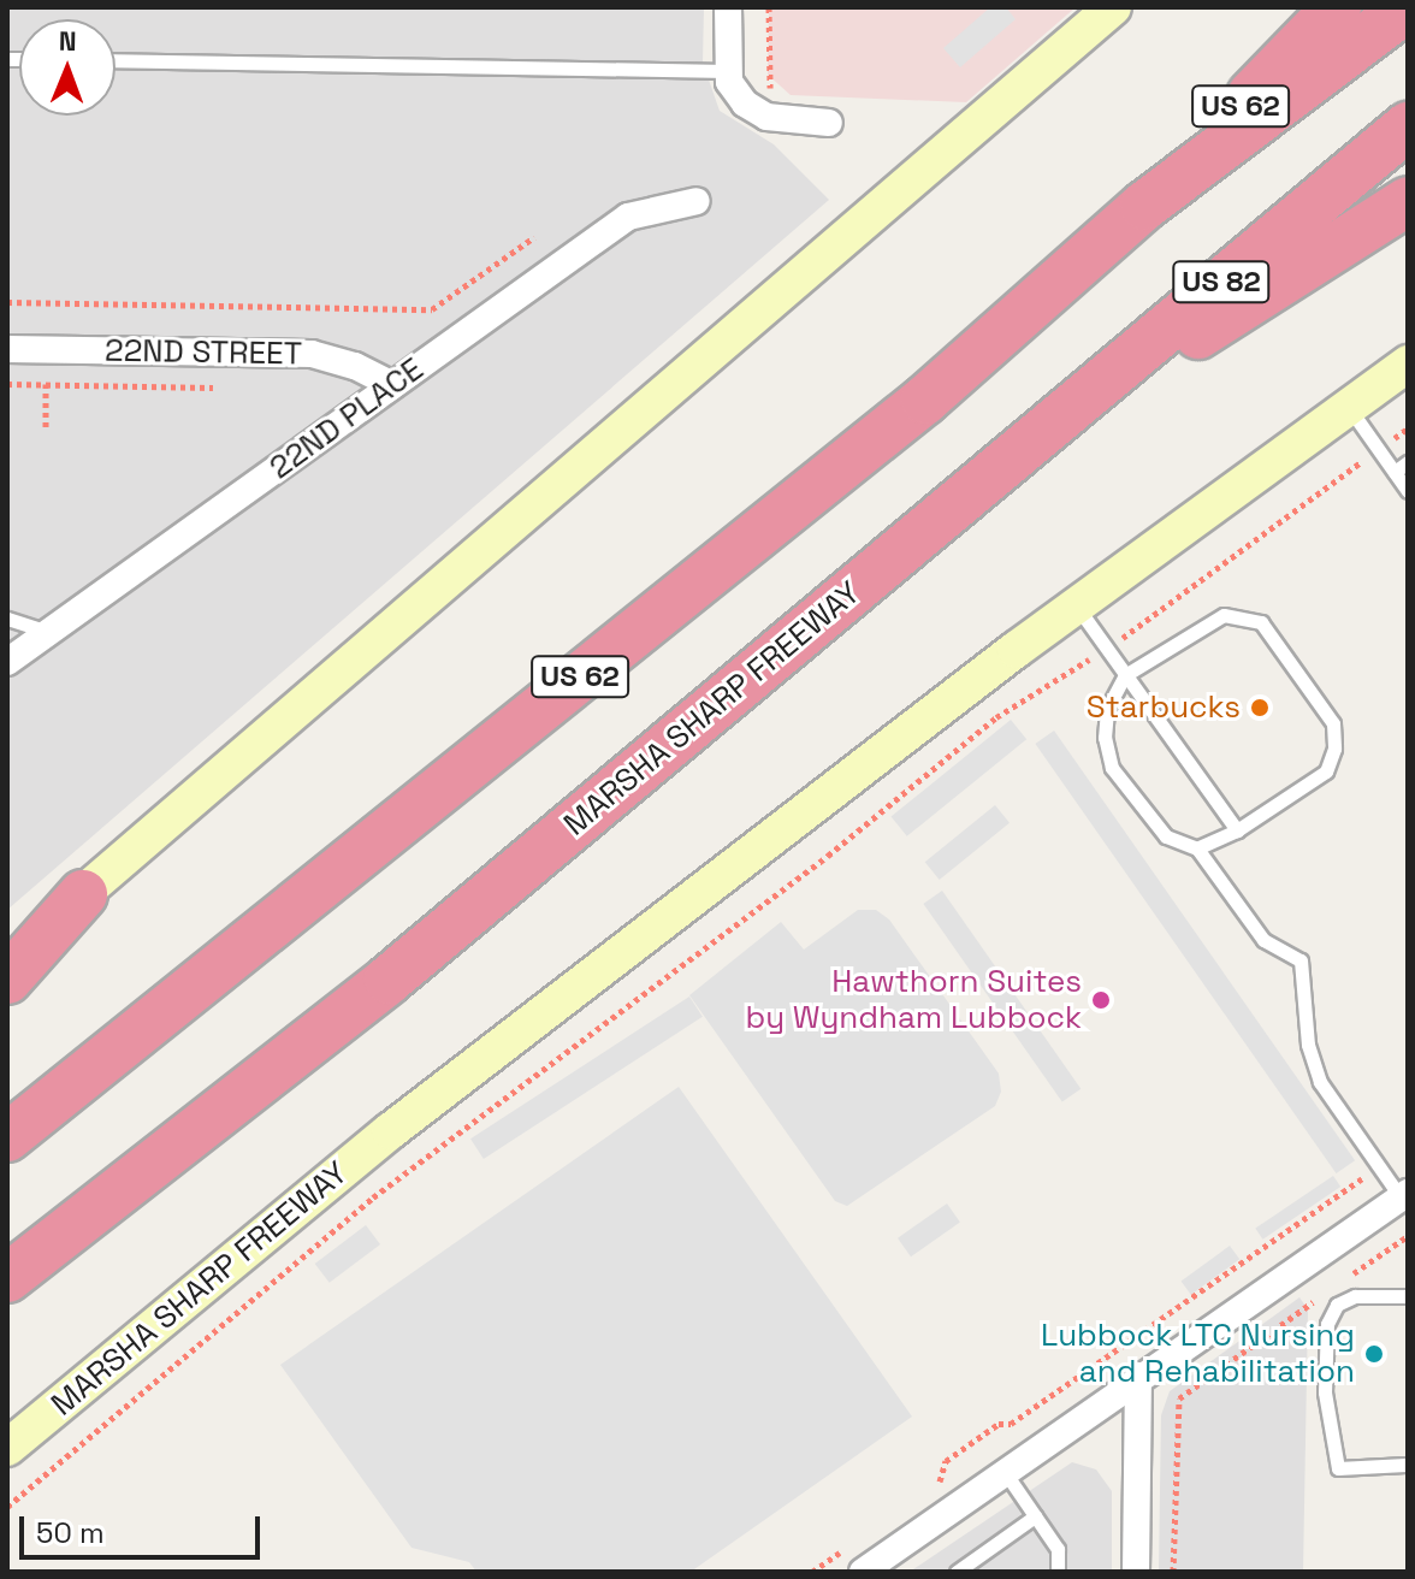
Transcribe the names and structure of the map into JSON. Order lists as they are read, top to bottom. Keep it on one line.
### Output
{"streets":{"highway":["US 62","US 82","MARSHA SHARP FREEWAY"],"street":["22ND STREET","22ND PLACE"]},"crossings":[["22ND STREET","22ND PLACE"]],"places":["Starbucks","Hawthorn Suites by Wyndham Lubbock","Lubbock LTC Nursing and Rehabilitation"],"scale_bar":"50 m","north":"top"}
